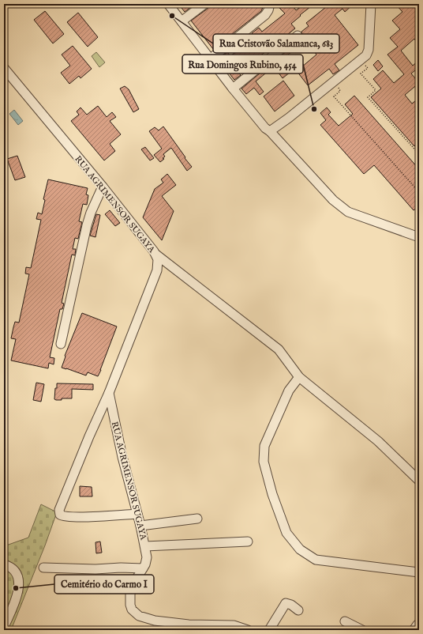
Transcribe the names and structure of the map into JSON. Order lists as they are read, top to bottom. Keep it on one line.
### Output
{"streets":{"street":["RUA AGRIMENSOR SUGAYA"]},"places":["Rua Cristovão Salamanca, 683","Rua Domingos Rubino, 454","Cemitério do Carmo I"]}
